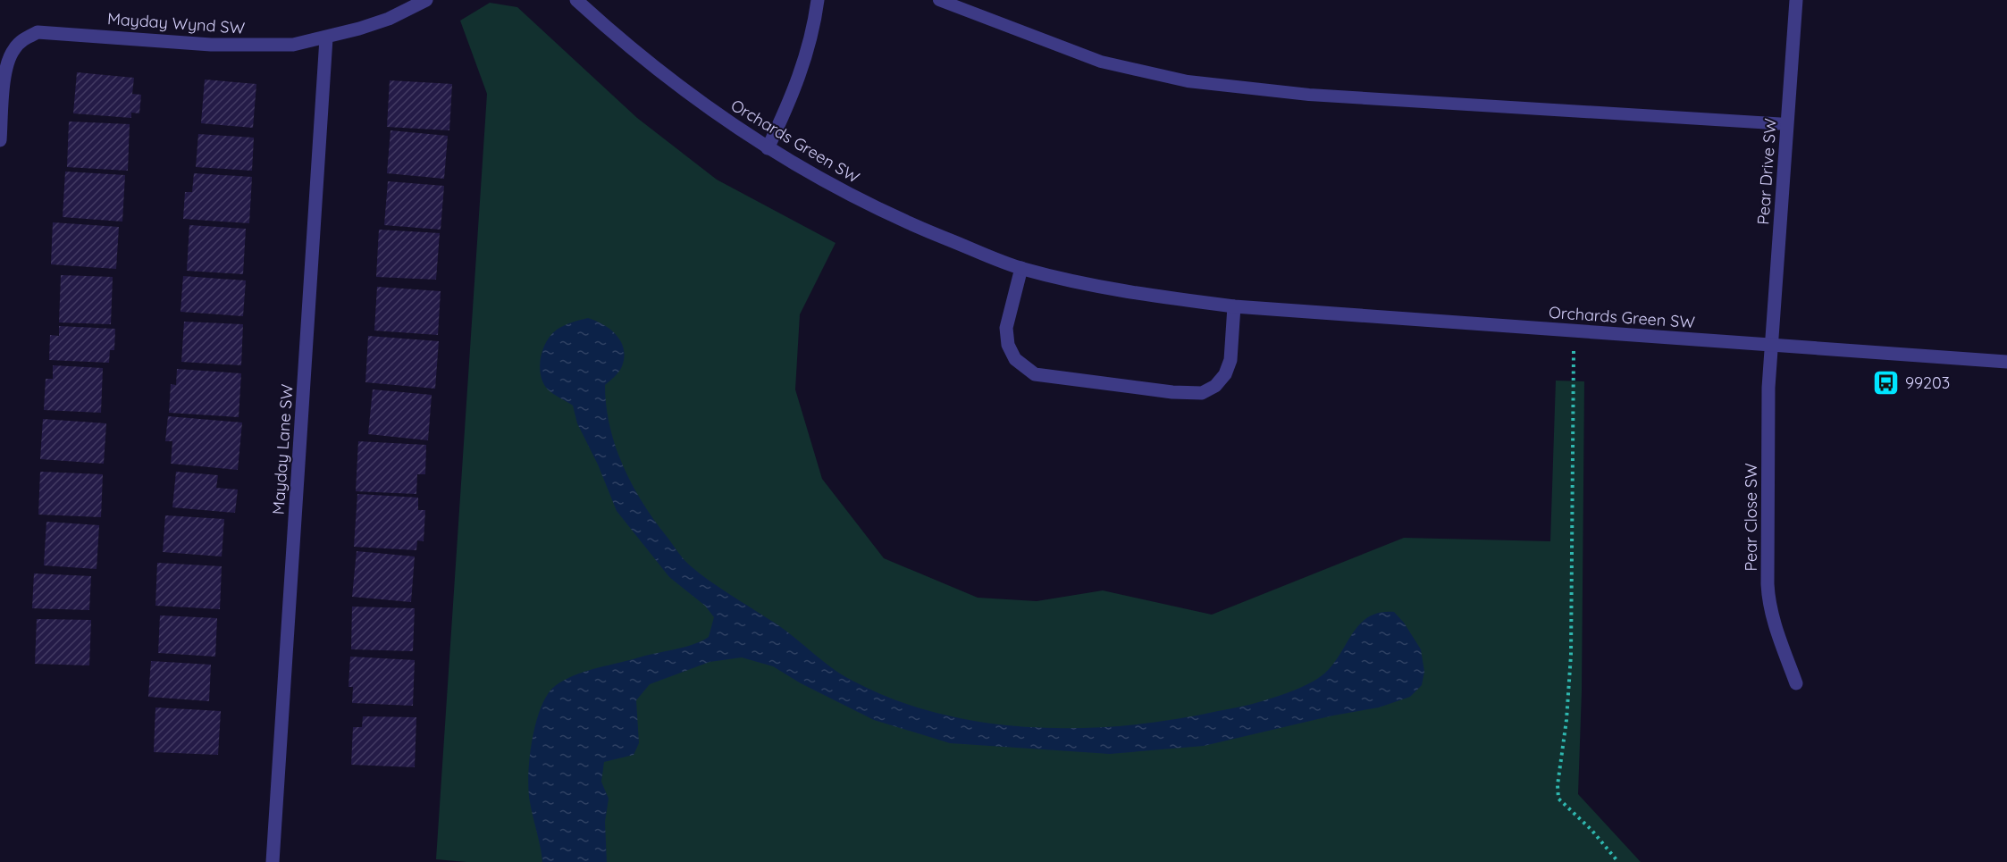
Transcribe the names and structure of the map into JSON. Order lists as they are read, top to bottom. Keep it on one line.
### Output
{"streets":{"street":["Mayday Wynd SW","Orchards Green SW","Pear Drive SW","Mayday Lane SW","Pear Close SW"]},"crossings":[["Mayday Wynd SW","Mayday Lane SW"],["Orchards Green SW","Pear Drive SW"],["Orchards Green SW","Pear Close SW"],["Pear Drive SW","Pear Close SW"]],"places":{"bus stop":["99203"]}}
